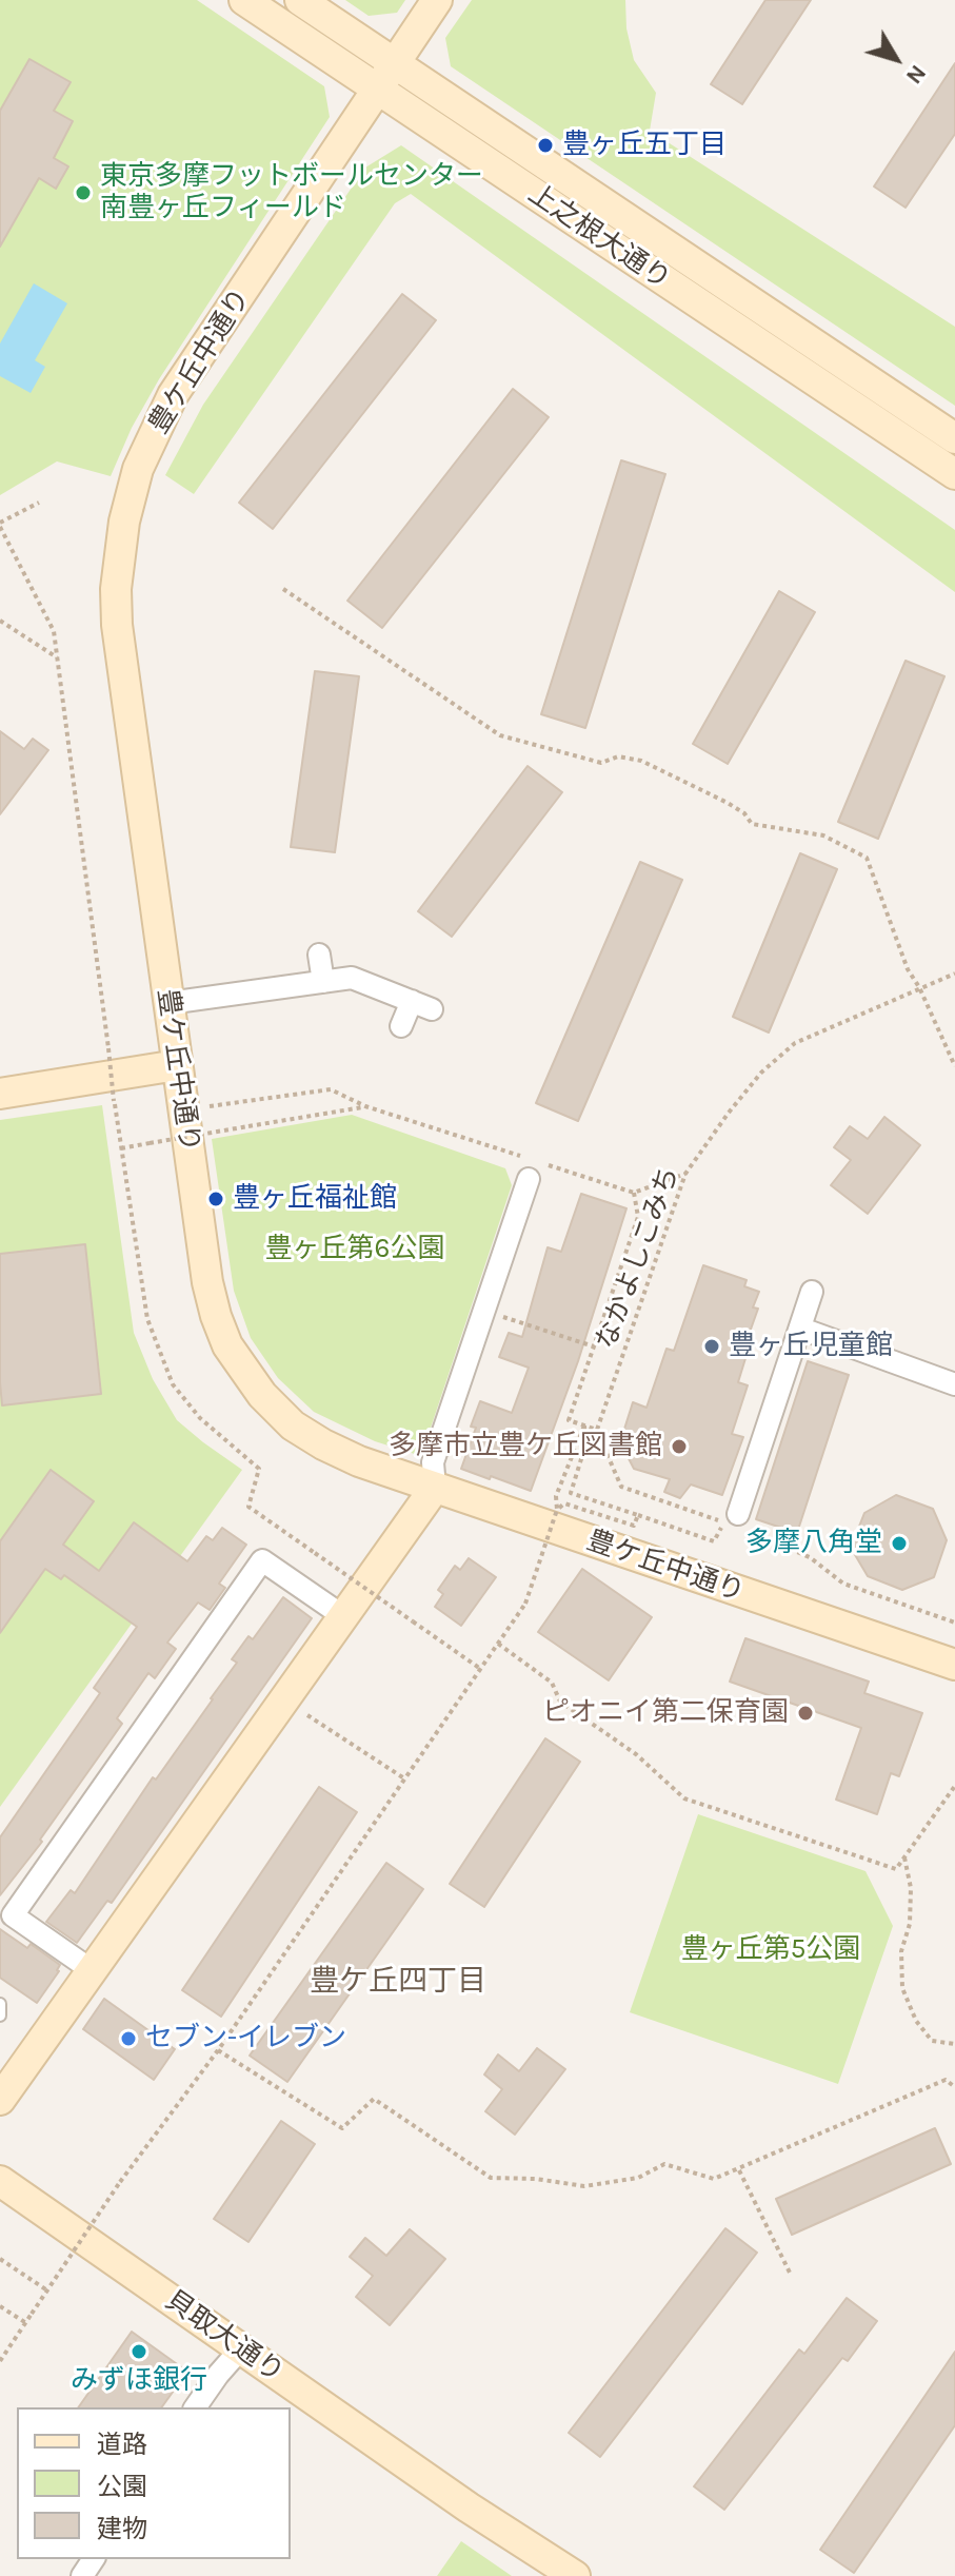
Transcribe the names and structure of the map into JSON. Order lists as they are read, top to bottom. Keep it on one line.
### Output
{"streets":{"street":["上之根大通り","豊ケ丘中通り","貝取大通り"],"path":["なかよしこみち"]},"crossings":[["上之根大通り","豊ケ丘中通り"]],"districts":["豊ケ丘四丁目"],"parks":["豊ヶ丘第6公園","豊ヶ丘第5公園"],"places":["豊ヶ丘五丁目","東京多摩フットボールセンター 南豊ヶ丘フィールド","豊ヶ丘福祉館","豊ヶ丘児童館","多摩市立豊ケ丘図書館","多摩八角堂","ピオニイ第二保育園","セブン-イレブン","みずほ銀行"],"legend":["道路","公園","建物"],"north":"bottom right"}
